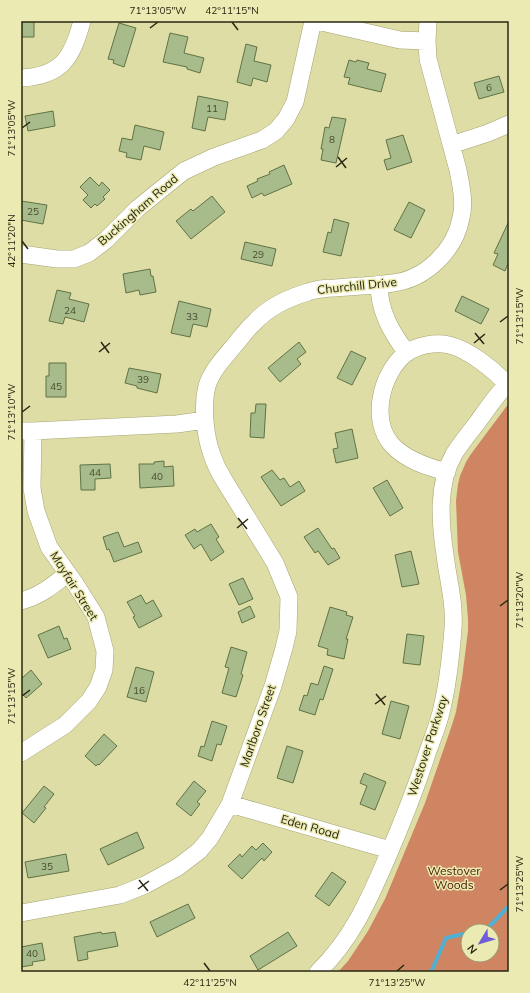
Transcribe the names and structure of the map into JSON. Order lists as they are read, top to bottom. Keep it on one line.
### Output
{"streets":{"street":["Buckingham Road","Churchill Drive","Mayfair Street","Marlboro Street","Westover Parkway","Eden Road"]},"crossings":[["Churchill Drive","Marlboro Street"],["Marlboro Street","Eden Road"],["Westover Parkway","Eden Road"]],"parks":["Westover Woods"],"house_numbers":["6","11","8","25","29","24","33","39","45","44","40","16","35","40"],"north":"bottom left","coordinates":["71°13'05\"W","42°11'15\"N","42°11'20\"N","71°13'15\"W","71°13'10\"W","71°13'20\"W","71°13'25\"W","42°11'25\"N"]}
